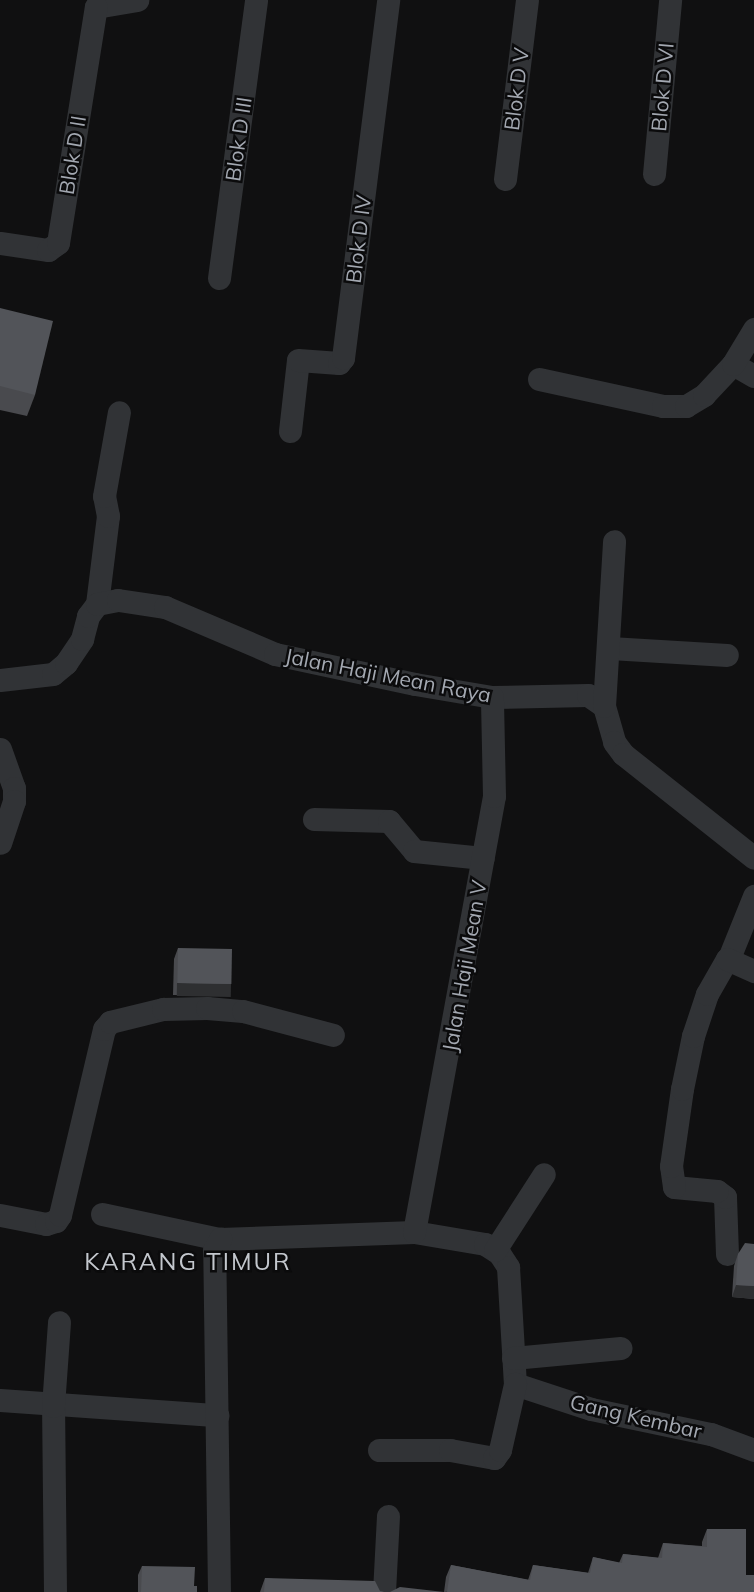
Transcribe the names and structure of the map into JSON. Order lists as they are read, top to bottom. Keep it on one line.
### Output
{"streets":{"street":["Blok D VI","Blok D V","Blok D III","Blok D II","Blok D IV","Jalan Haji Mean Raya","Jalan Haji Mean V","Gang Kembar"]},"crossings":[["Jalan Haji Mean Raya","Jalan Haji Mean V"]],"districts":["KARANG TIMUR"]}
